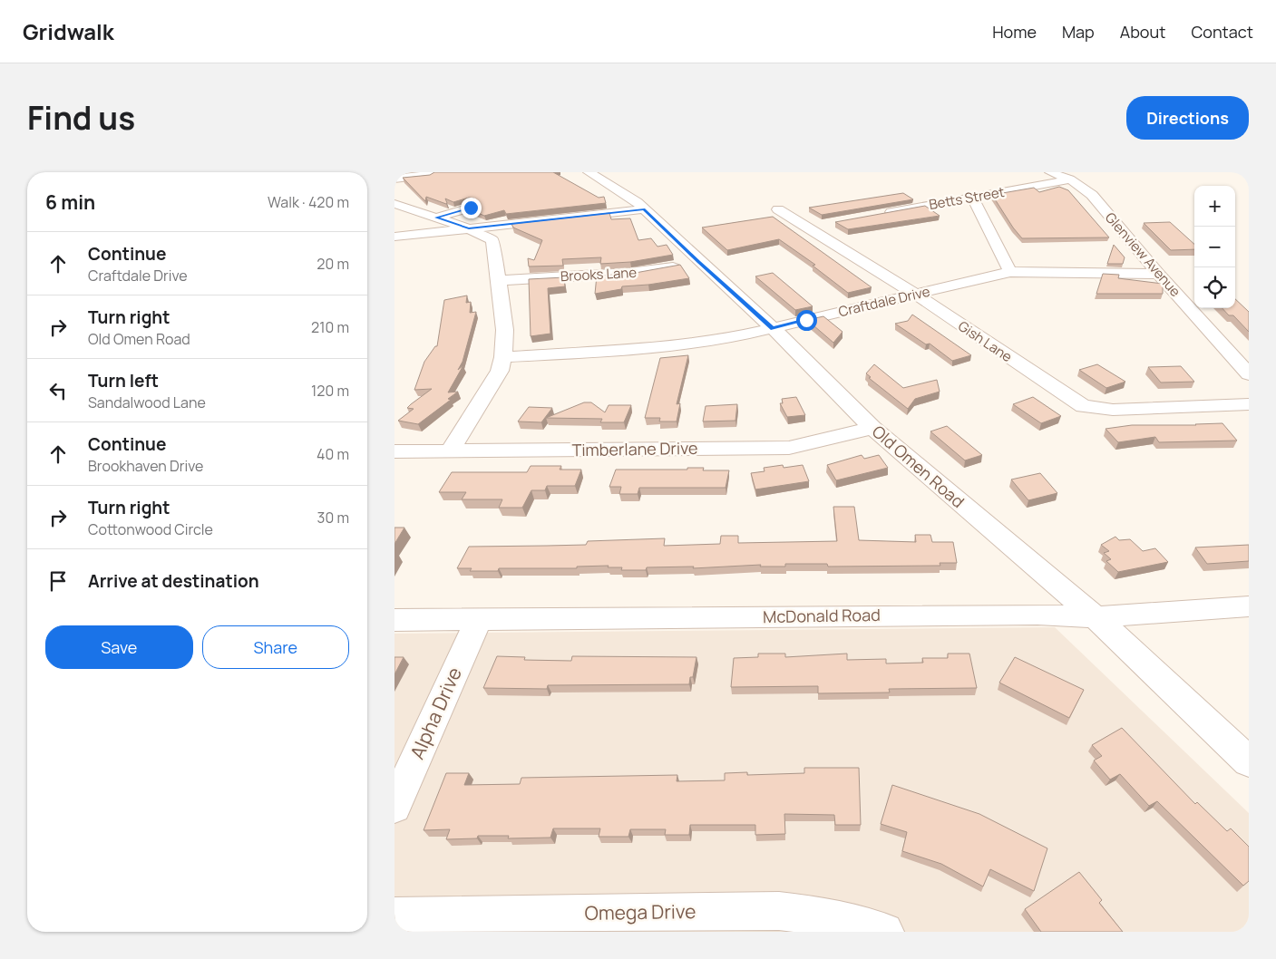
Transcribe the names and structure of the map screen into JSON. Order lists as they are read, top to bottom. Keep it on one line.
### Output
{"streets":{"street":["Betts Street","Glenview Avenue","Brooks Lane","Craftdale Drive","Gish Lane","Timberlane Drive","Old Omen Road","McDonald Road","Alpha Drive","Omega Drive"]},"crossings":[["Betts Street","Glenview Avenue"],["Glenview Avenue","Craftdale Drive"],["Brooks Lane","Old Omen Road"],["Craftdale Drive","Gish Lane"],["Craftdale Drive","Old Omen Road"],["Timberlane Drive","Old Omen Road"],["Old Omen Road","McDonald Road"],["McDonald Road","Alpha Drive"]],"page":{"header":"Gridwalk","nav":["Home","Map","About","Contact"],"title":"Find us","buttons":["Directions",["Save","Share"]],"heading":["6 min","Walk · 420 m"],"map_buttons":["+","−"],"list":[["Continue","Craftdale Drive","20 m"],["Turn right","Old Omen Road","210 m"],["Turn left","Sandalwood Lane","120 m"],["Continue","Brookhaven Drive","40 m"],["Turn right","Cottonwood Circle","30 m"],"Arrive at destination"]}}
